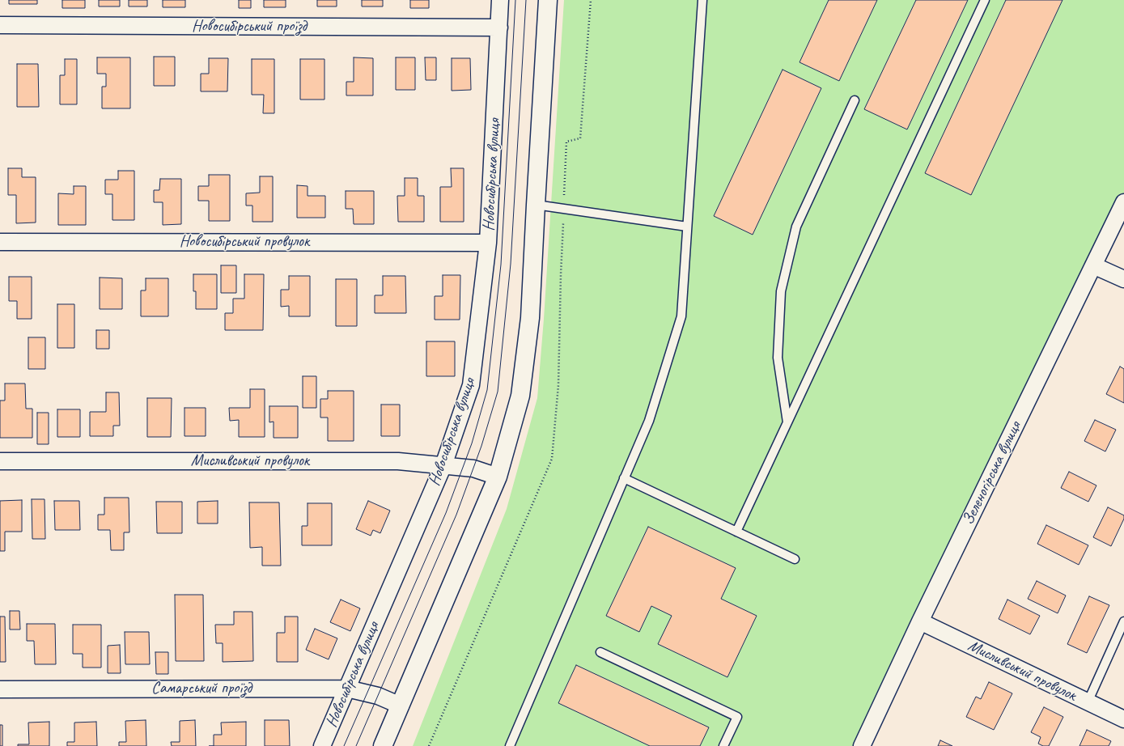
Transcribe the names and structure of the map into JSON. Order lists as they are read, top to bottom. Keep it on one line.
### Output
{"streets":{"street":["Новосибірський проїзд","Новосибірська вулиця","Новосибірський провулок","Мисливський провулок","Зеленогірська вулиця","Самарський проїзд"]},"crossings":[["Новосибірський проїзд","Новосибірська вулиця"],["Новосибірська вулиця","Новосибірський провулок"],["Новосибірська вулиця","Мисливський провулок"],["Новосибірська вулиця","Самарський проїзд"],["Мисливський провулок","Зеленогірська вулиця"]]}
